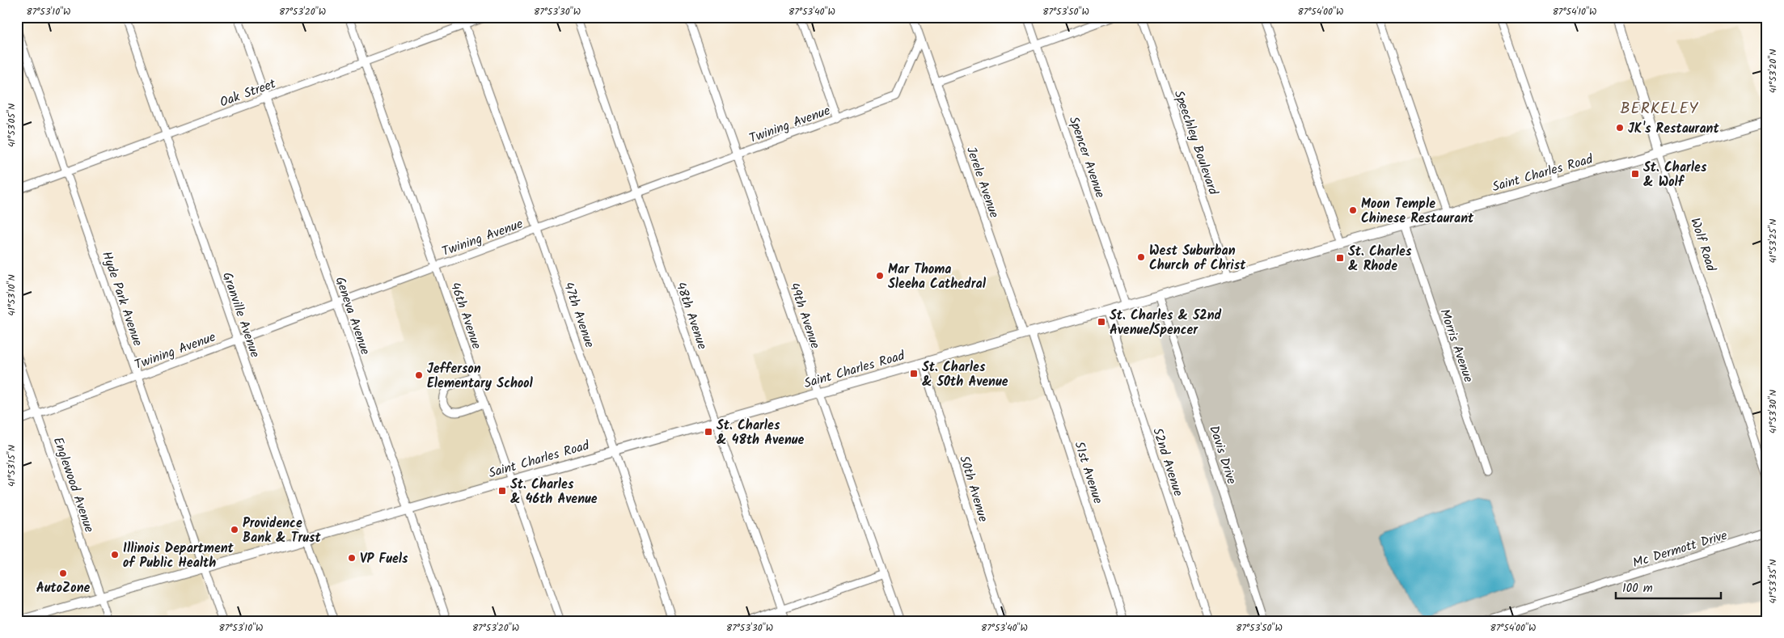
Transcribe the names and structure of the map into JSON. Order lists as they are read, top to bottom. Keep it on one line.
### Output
{"streets":{"main road":["Saint Charles Road","Wolf Road"],"street":["Oak Street","Twining Avenue","Speechley Boulevard","Spencer Avenue","Jerele Avenue","Hyde Park Avenue","Granville Avenue","47th Avenue","Geneva Avenue","46th Avenue","48th Avenue","49th Avenue","Morris Avenue","Davis Drive","52nd Avenue","51st Avenue","Englewood Avenue","50th Avenue","Mc Dermott Drive"]},"crossings":[["Oak Street","Hyde Park Avenue"],["Oak Street","Granville Avenue"],["Oak Street","47th Avenue"],["Oak Street","Geneva Avenue"],["Oak Street","46th Avenue"],["Twining Avenue","Jerele Avenue"],["Twining Avenue","Hyde Park Avenue"],["Twining Avenue","Granville Avenue"],["Twining Avenue","47th Avenue"],["Twining Avenue","Geneva Avenue"],["Twining Avenue","46th Avenue"],["Twining Avenue","48th Avenue"],["Twining Avenue","49th Avenue"],["Twining Avenue","Englewood Avenue"],["Speechley Boulevard","Saint Charles Road"],["Spencer Avenue","Saint Charles Road"],["Saint Charles Road","Jerele Avenue"],["Saint Charles Road","Wolf Road"],["Saint Charles Road","Hyde Park Avenue"],["Saint Charles Road","Granville Avenue"],["Saint Charles Road","47th Avenue"],["Saint Charles Road","Geneva Avenue"],["Saint Charles Road","46th Avenue"],["Saint Charles Road","48th Avenue"],["Saint Charles Road","49th Avenue"],["Saint Charles Road","Morris Avenue"],["Saint Charles Road","Davis Drive"],["Saint Charles Road","52nd Avenue"],["Saint Charles Road","51st Avenue"],["Saint Charles Road","Englewood Avenue"],["Saint Charles Road","50th Avenue"],["Jerele Avenue","51st Avenue"]],"districts":["BERKELEY"],"places":{"other":["JK's Restaurant","Moon Temple Chinese Restaurant","West Suburban Church of Christ","Mar Thoma Sleeha Cathedral","Jefferson Elementary School","Providence Bank & Trust","Illinois Department of Public Health","VP Fuels","AutoZone"],"transit":["St. Charles & Wolf","St. Charles & Rhode","St. Charles & 52nd Avenue/Spencer","St. Charles & 50th Avenue","St. Charles & 48th Avenue","St. Charles & 46th Avenue"]},"scale_bar":"100 m","coordinates":["87°53'10\"W","87°53'20\"W","87°53'30\"W","87°53'40\"W","87°53'50\"W","87°54'00\"W","87°54'10\"W","41°53'20\"N","41°53'05\"N","41°53'25\"N","41°53'10\"N","41°53'30\"N","41°53'15\"N","41°53'35\"N"]}
